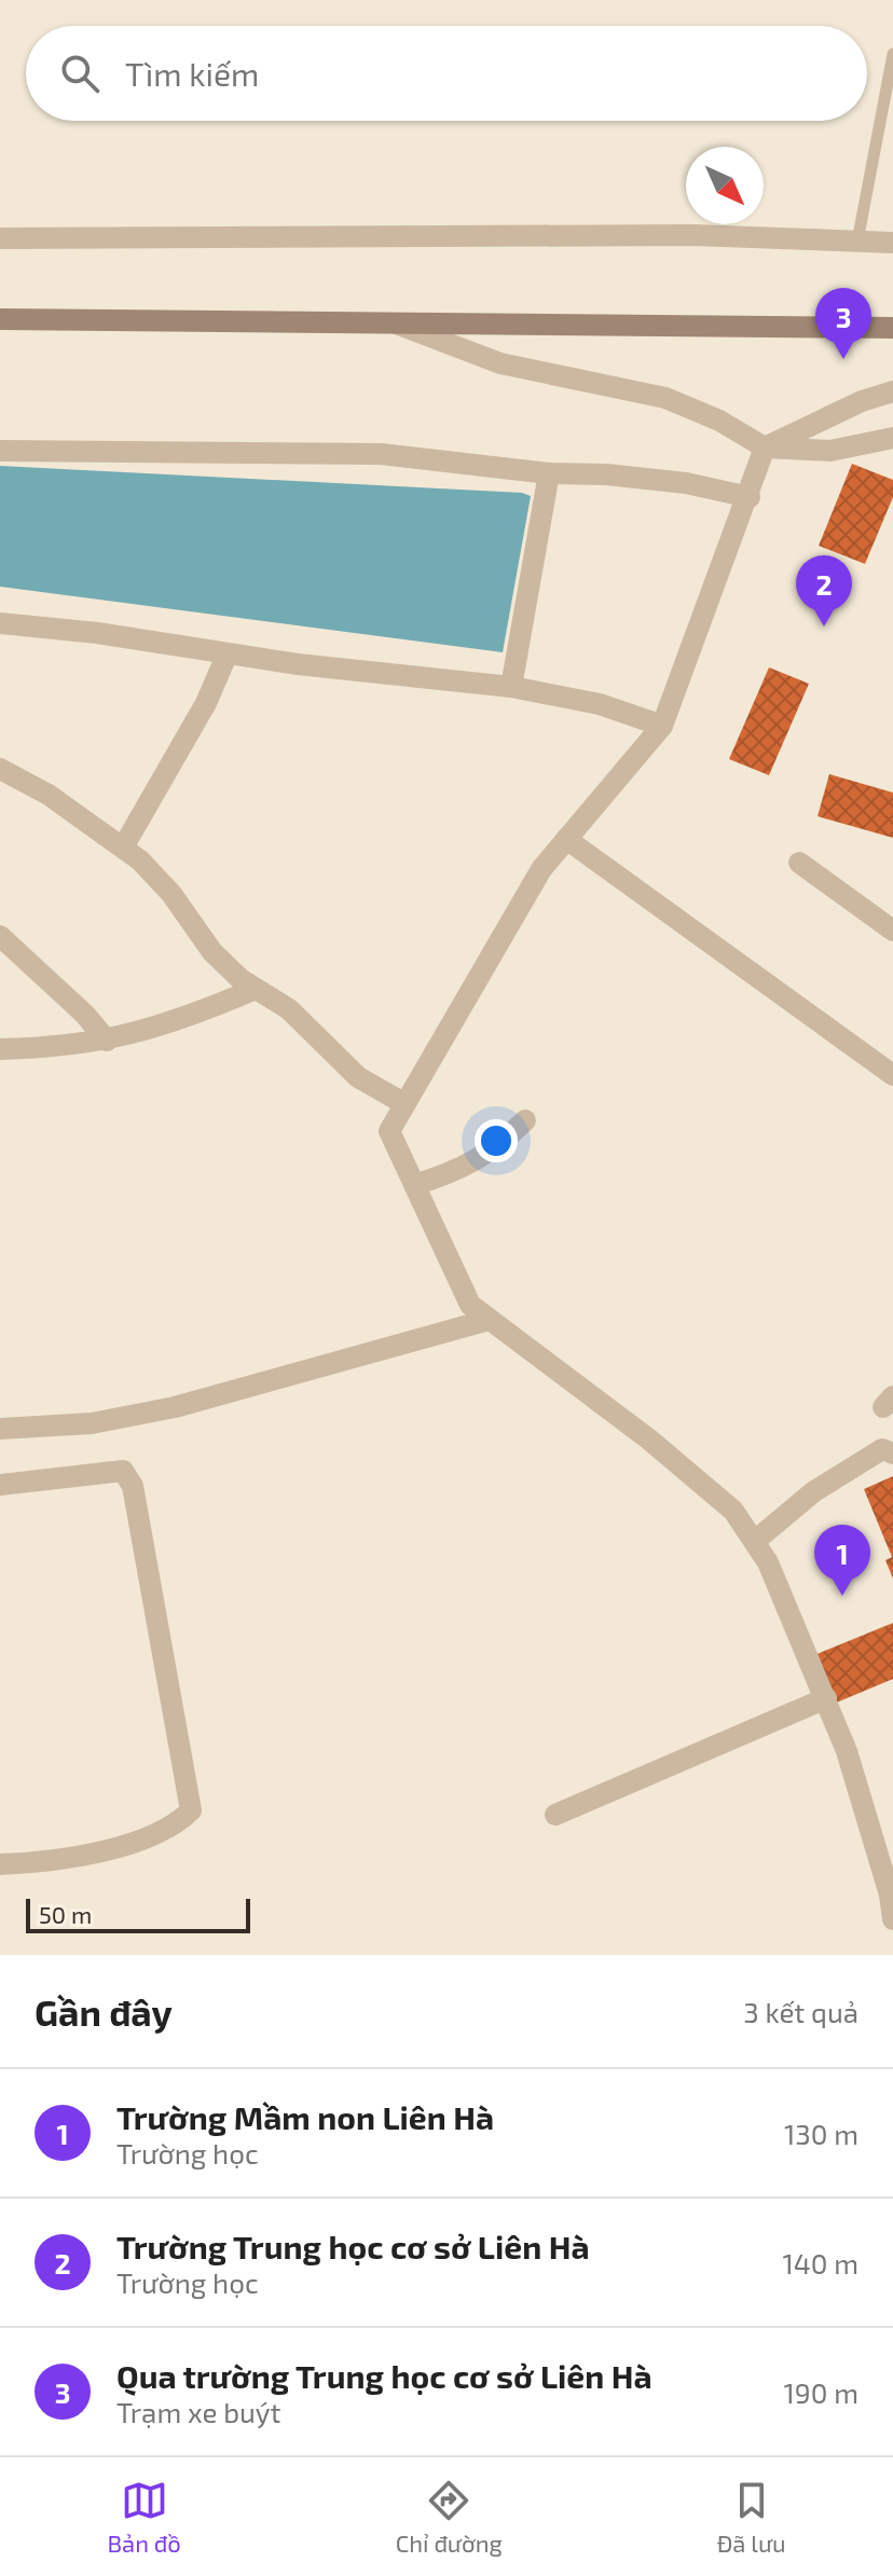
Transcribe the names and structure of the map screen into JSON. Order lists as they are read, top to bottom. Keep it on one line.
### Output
{"scale_bar":"50 m","north":"bottom right","page":{"search":"Tìm kiếm","pins":["3","2","1"],"scale":"50 m","heading":["Gần đây","3 kết quả"],"list":[{"mark":"1","name":"Trường Mầm non Liên Hà","note":"Trường học","value":"130 m"},{"mark":"2","name":"Trường Trung học cơ sở Liên Hà","note":"Trường học","value":"140 m"},{"mark":"3","name":"Qua trường Trung học cơ sở Liên Hà","note":"Trạm xe buýt","value":"190 m"}],"nav":["Bản đồ","Chỉ đường","Đã lưu"]}}
